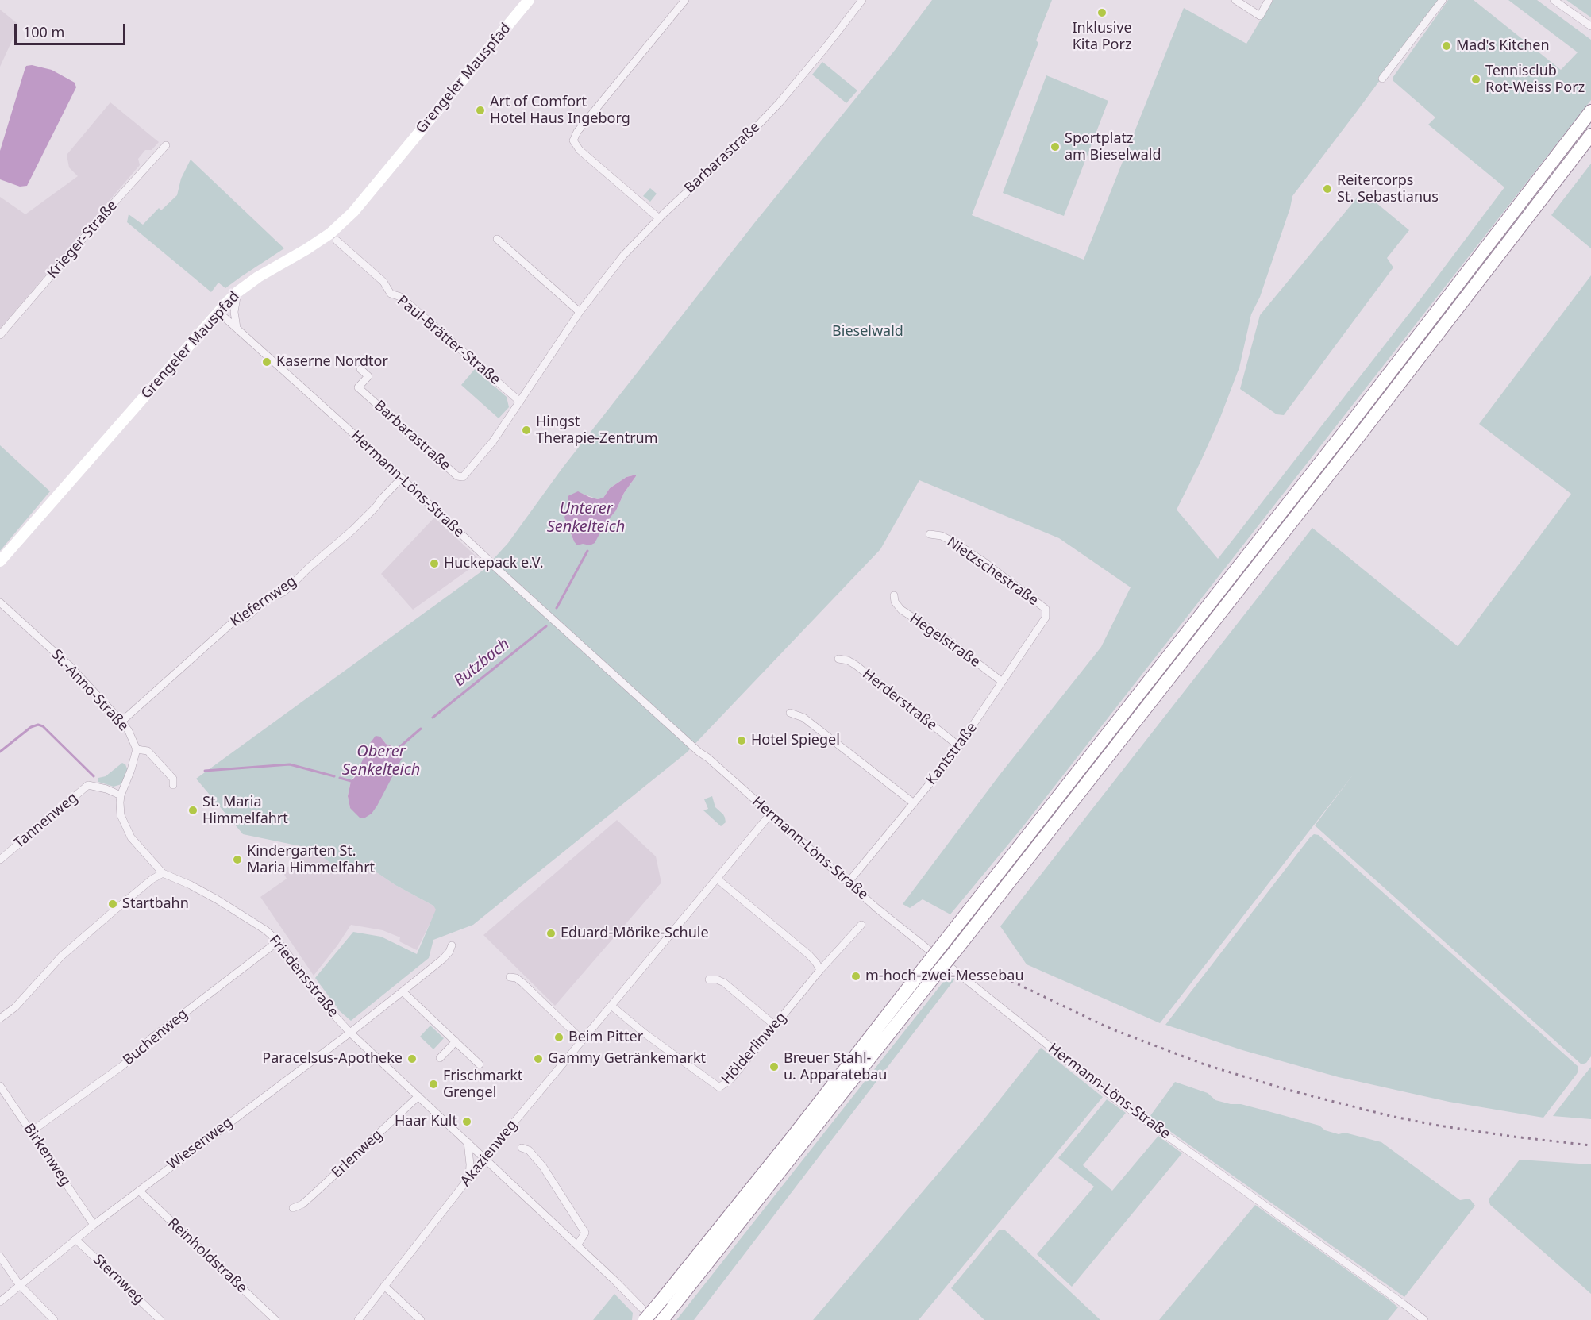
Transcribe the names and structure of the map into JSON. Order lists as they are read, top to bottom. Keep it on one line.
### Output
{"streets":{"main road":["Grengeler Mauspfad"],"street":["Barbarastraße","Krieger-Straße","Paul-Brätter-Straße","Hermann-Löns-Straße","Nietzschestraße","Kiefernweg","Hegelstraße","St.-Anno-Straße","Herderstraße","Kantstraße","Tannenweg","Friedensstraße","Buchenweg","Hölderlinweg","Wiesenweg","Akazienweg","Erlenweg","Birkenweg","Reinholdstraße","Sternweg"]},"crossings":[["Grengeler Mauspfad","Hermann-Löns-Straße"],["Barbarastraße","Paul-Brätter-Straße"],["Hermann-Löns-Straße","Kiefernweg"],["Hermann-Löns-Straße","Kantstraße"],["Hermann-Löns-Straße","Akazienweg"],["Nietzschestraße","Kantstraße"],["Kiefernweg","St.-Anno-Straße"],["Hegelstraße","Kantstraße"],["St.-Anno-Straße","Friedensstraße"],["Herderstraße","Kantstraße"],["Tannenweg","Friedensstraße"],["Friedensstraße","Buchenweg"],["Friedensstraße","Wiesenweg"],["Friedensstraße","Akazienweg"],["Friedensstraße","Erlenweg"],["Buchenweg","Birkenweg"],["Hölderlinweg","Akazienweg"],["Wiesenweg","Birkenweg"],["Wiesenweg","Reinholdstraße"],["Wiesenweg","Sternweg"]],"water":["Unterer Senkelteich","Butzbach","Oberer Senkelteich"],"parks":["Bieselwald"],"places":["Inklusive Kita Porz","Mad's Kitchen","Tennisclub Rot-Weiss Porz","Art of Comfort Hotel Haus Ingeborg","Sportplatz am Bieselwald","Reitercorps St. Sebastianus","Kaserne Nordtor","Hingst Therapie-Zentrum","Huckepack e.V.","Hotel Spiegel","St. Maria Himmelfahrt","Kindergarten St. Maria Himmelfahrt","Startbahn","Eduard-Mörike-Schule","m-hoch-zwei-Messebau","Beim Pitter","Paracelsus-Apotheke","Gammy Getränkemarkt","Breuer Stahl- u. Apparatebau","Frischmarkt Grengel","Haar Kult"],"scale_bar":"100 m"}
